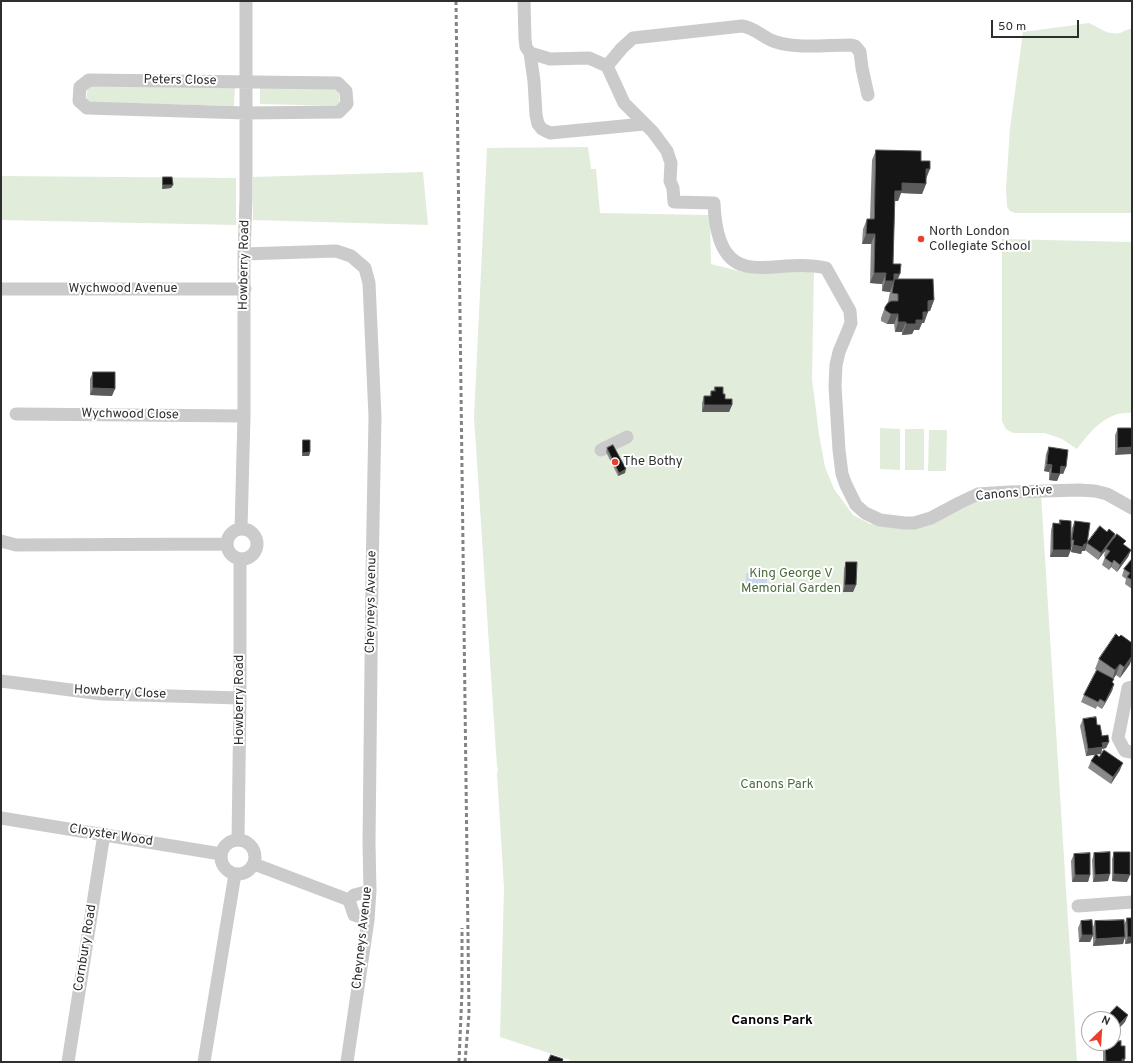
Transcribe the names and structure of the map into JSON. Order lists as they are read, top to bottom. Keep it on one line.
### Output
{"streets":{"street":["Peters Close","Howberry Road","Wychwood Avenue","Wychwood Close","Canons Drive","Cheyneys Avenue","Howberry Close","Cloyster Wood","Cornbury Road"]},"crossings":[["Peters Close","Howberry Road"],["Howberry Road","Wychwood Avenue"],["Howberry Road","Wychwood Close"],["Howberry Road","Cheyneys Avenue"],["Howberry Road","Howberry Close"],["Howberry Road","Cloyster Wood"],["Cloyster Wood","Cornbury Road"]],"districts":["Canons Park"],"parks":["King George V Memorial Garden","Canons Park"],"places":["North London Collegiate School","The Bothy"],"scale_bar":"50 m","north":"top right"}
